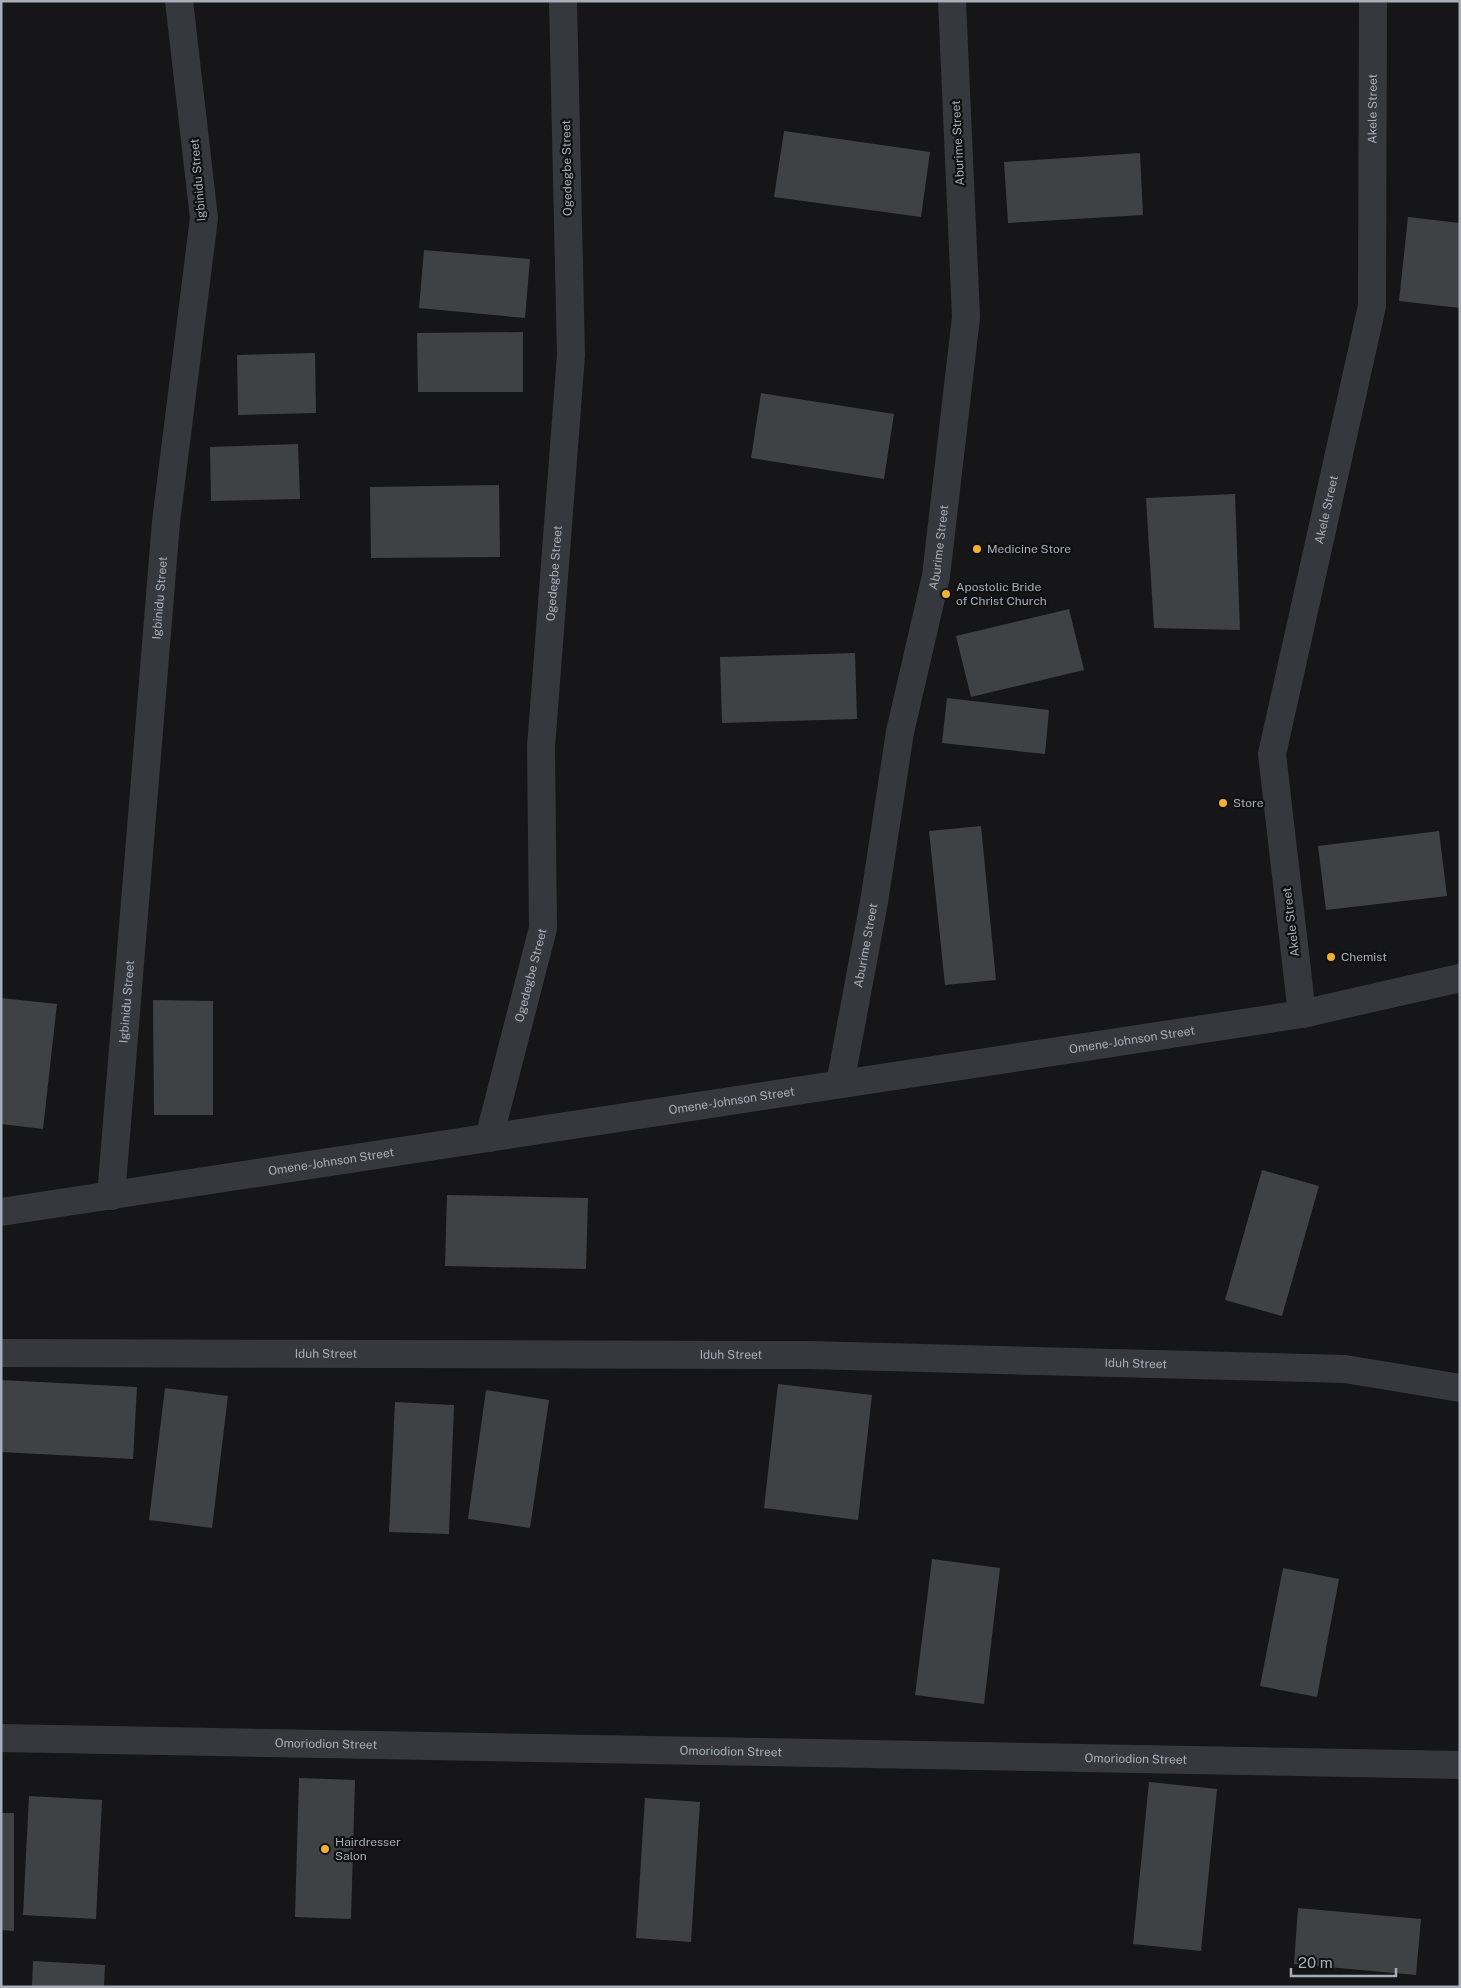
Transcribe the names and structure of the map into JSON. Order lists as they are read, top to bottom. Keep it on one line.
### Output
{"streets":{"street":["Akele Street","Aburime Street","Ogedegbe Street","Igbinidu Street","Omene-Johnson Street","Iduh Street","Omoriodion Street"]},"crossings":[["Akele Street","Omene-Johnson Street"],["Aburime Street","Omene-Johnson Street"],["Ogedegbe Street","Omene-Johnson Street"],["Igbinidu Street","Omene-Johnson Street"]],"places":["Medicine Store","Apostolic Bride of Christ Church","Store","Chemist","Hairdresser Salon"],"scale_bar":"20 m"}
